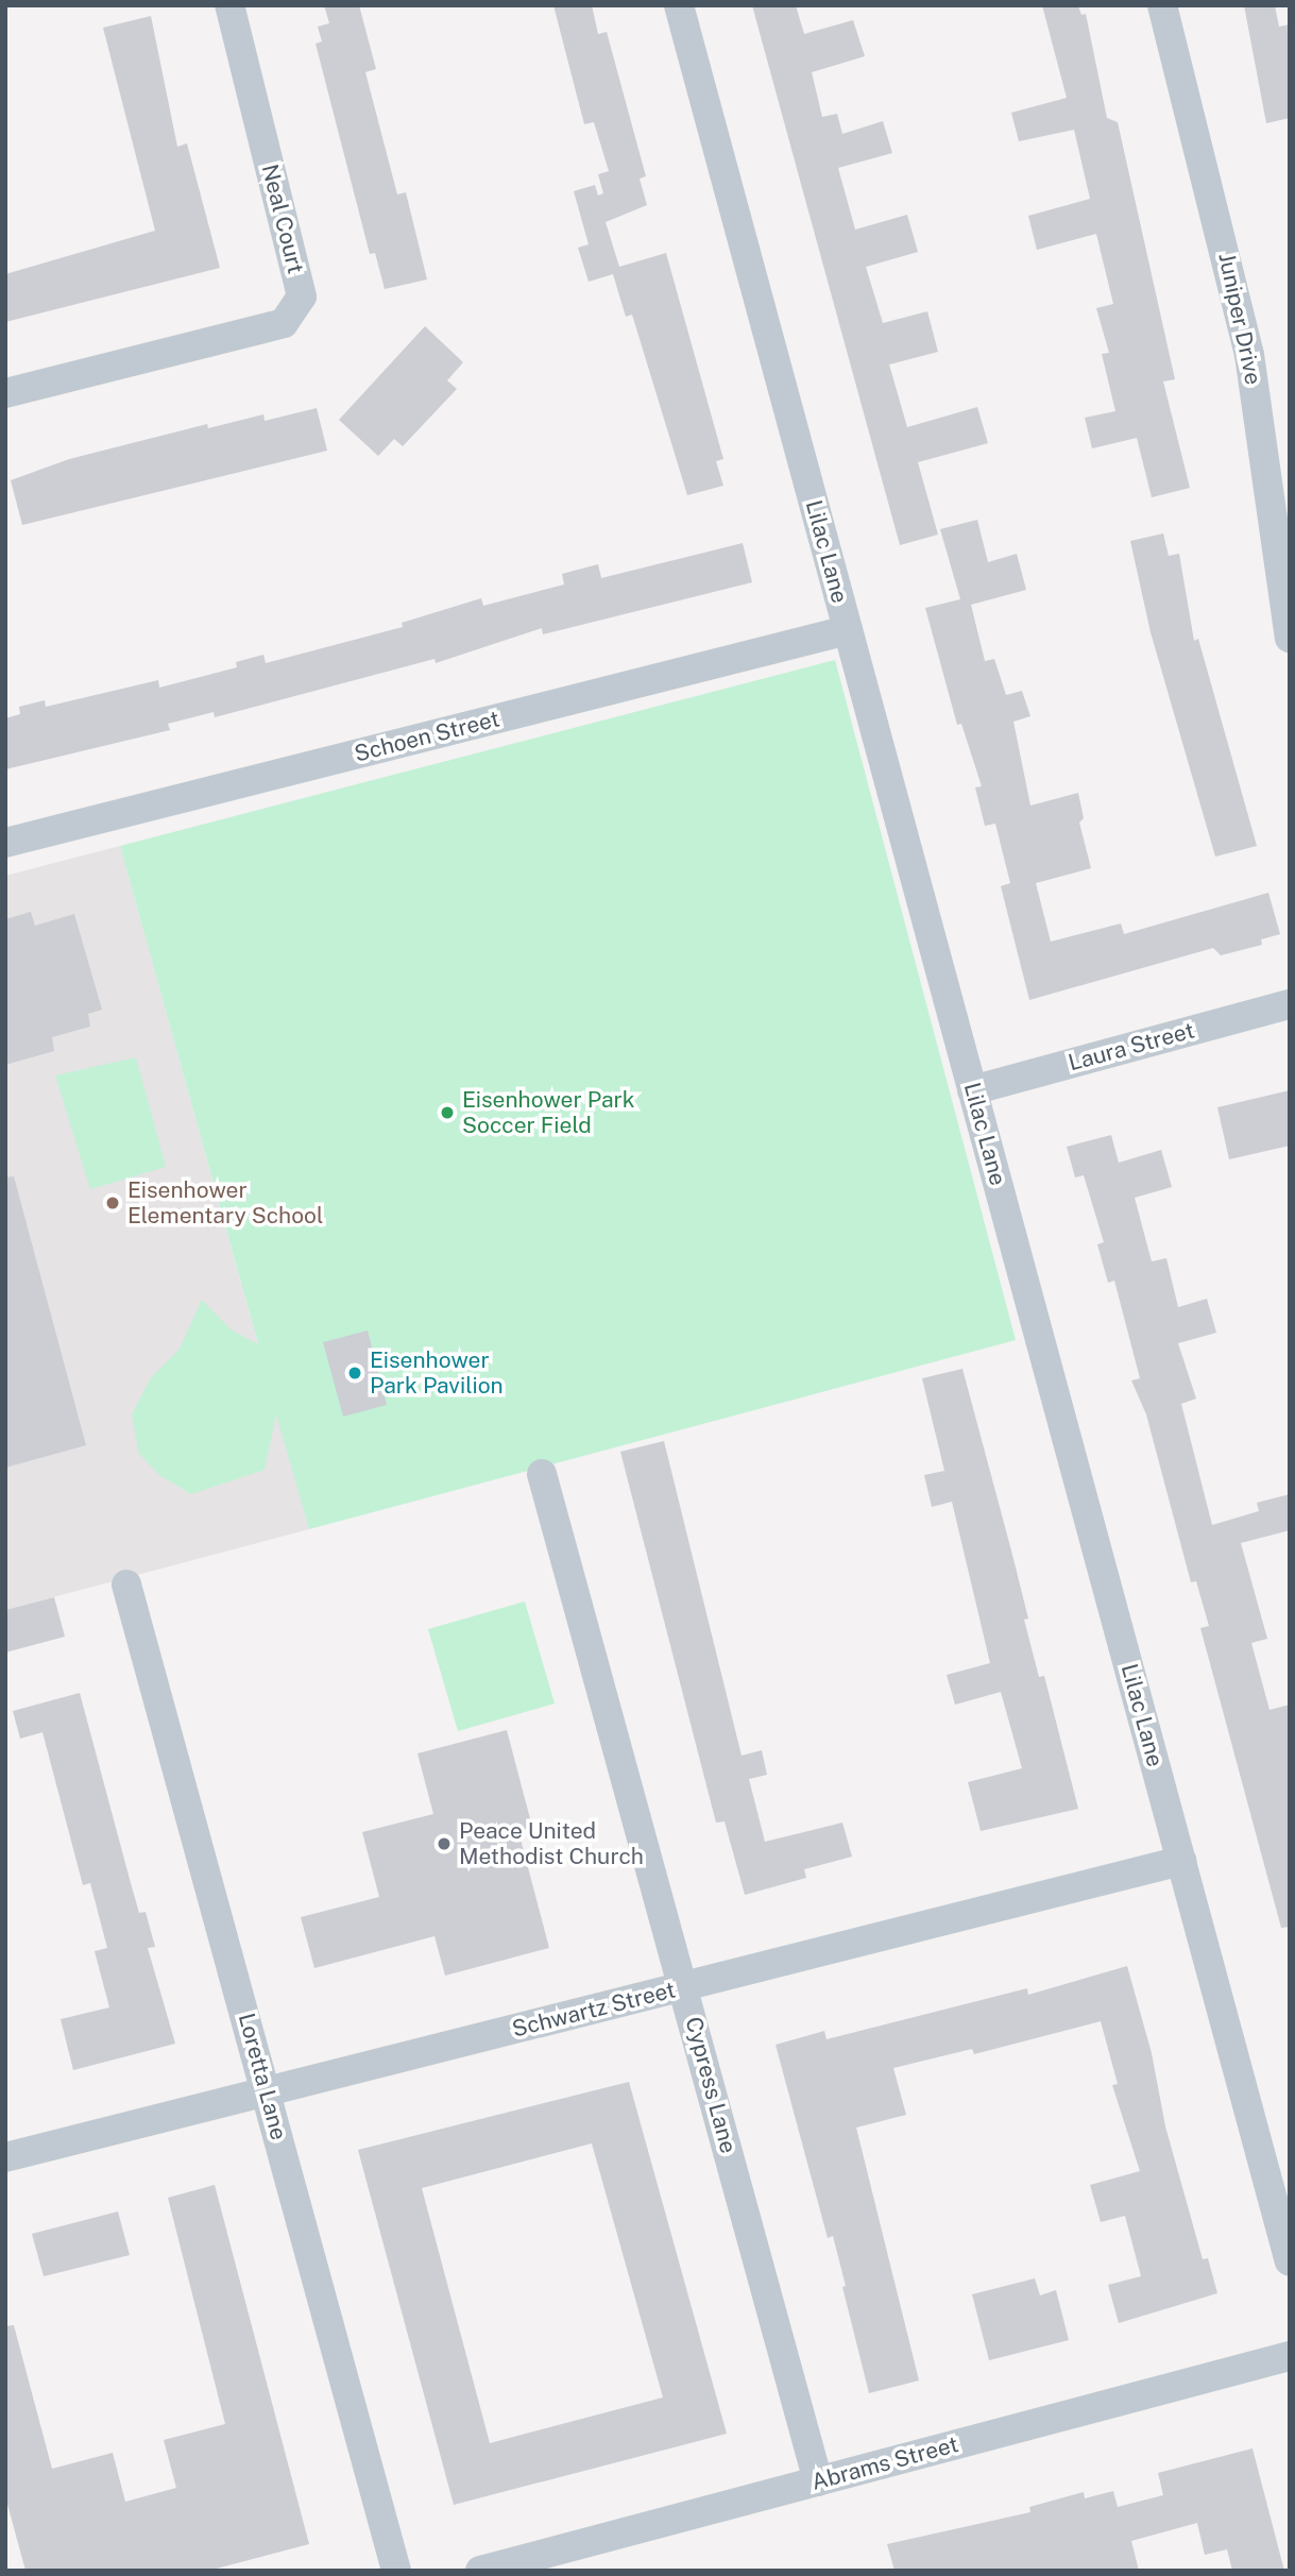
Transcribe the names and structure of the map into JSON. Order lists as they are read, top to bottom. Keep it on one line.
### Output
{"streets":{"street":["Neal Court","Juniper Drive","Lilac Lane","Schoen Street","Laura Street","Schwartz Street","Loretta Lane","Cypress Lane","Abrams Street"]},"crossings":[["Lilac Lane","Schoen Street"],["Lilac Lane","Laura Street"],["Lilac Lane","Schwartz Street"],["Schwartz Street","Loretta Lane"],["Schwartz Street","Cypress Lane"],["Cypress Lane","Abrams Street"]],"places":["Eisenhower Park Soccer Field","Eisenhower Elementary School","Eisenhower Park Pavilion","Peace United Methodist Church"]}
